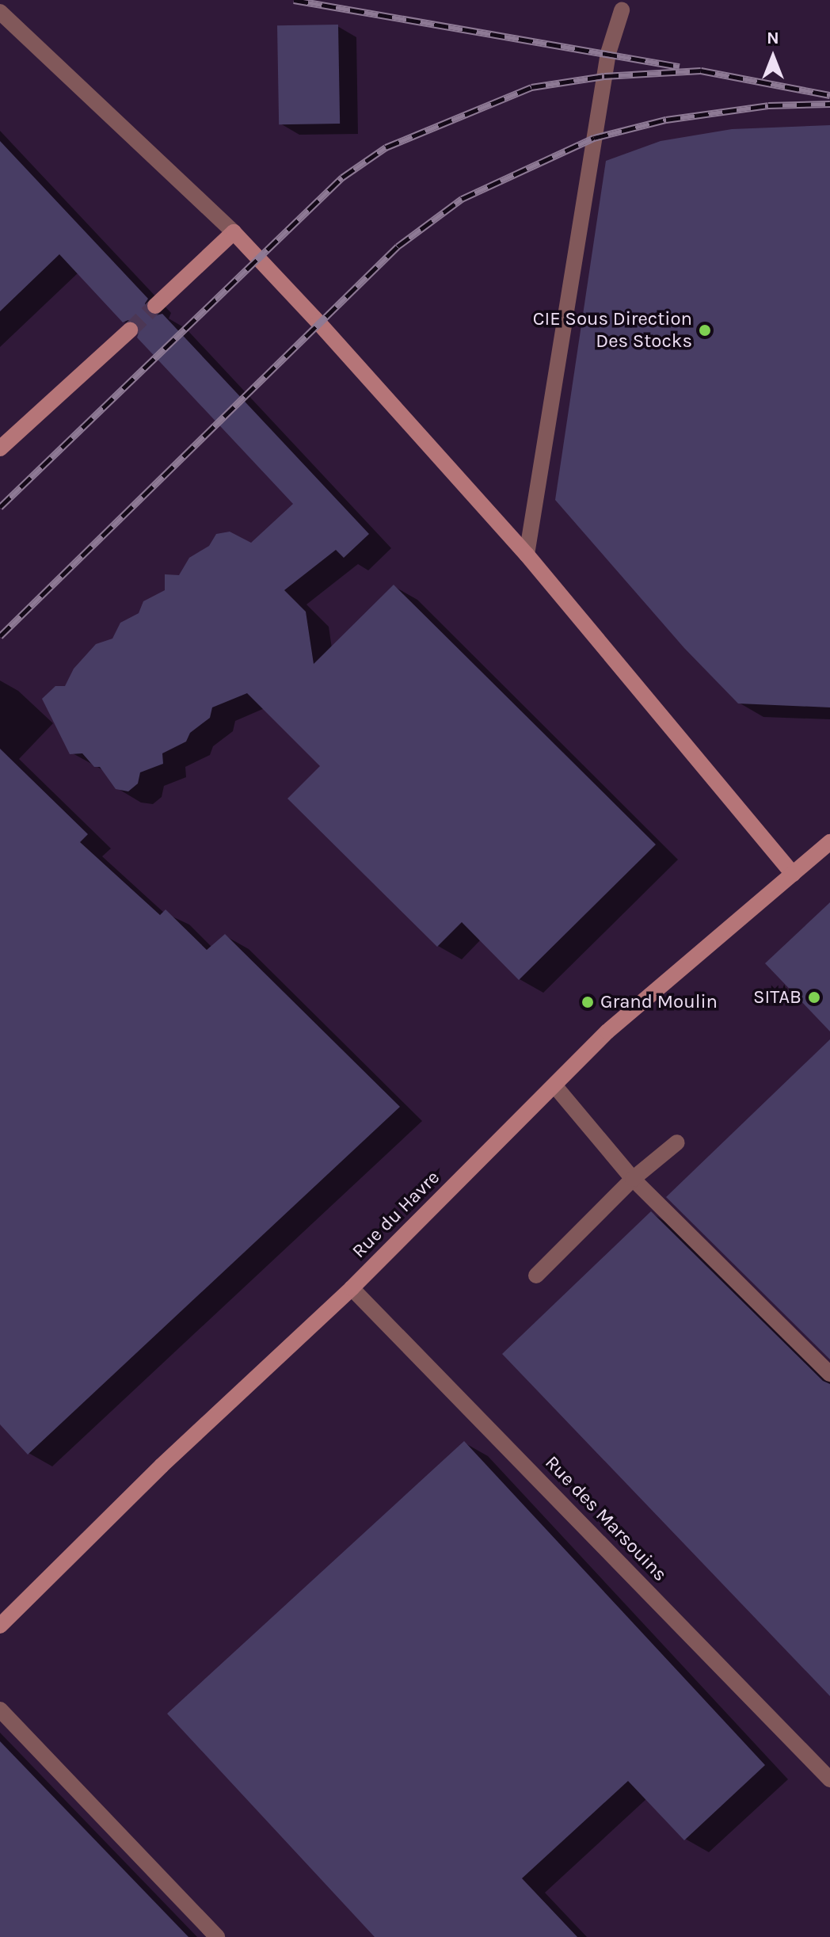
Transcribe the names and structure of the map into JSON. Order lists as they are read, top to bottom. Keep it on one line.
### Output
{"streets":{"main road":["Rue du Havre"],"street":["Rue des Marsouins"]},"crossings":[["Rue du Havre","Rue des Marsouins"]],"places":["CIE Sous Direction Des Stocks","SITAB","Grand Moulin"],"north":"top"}
